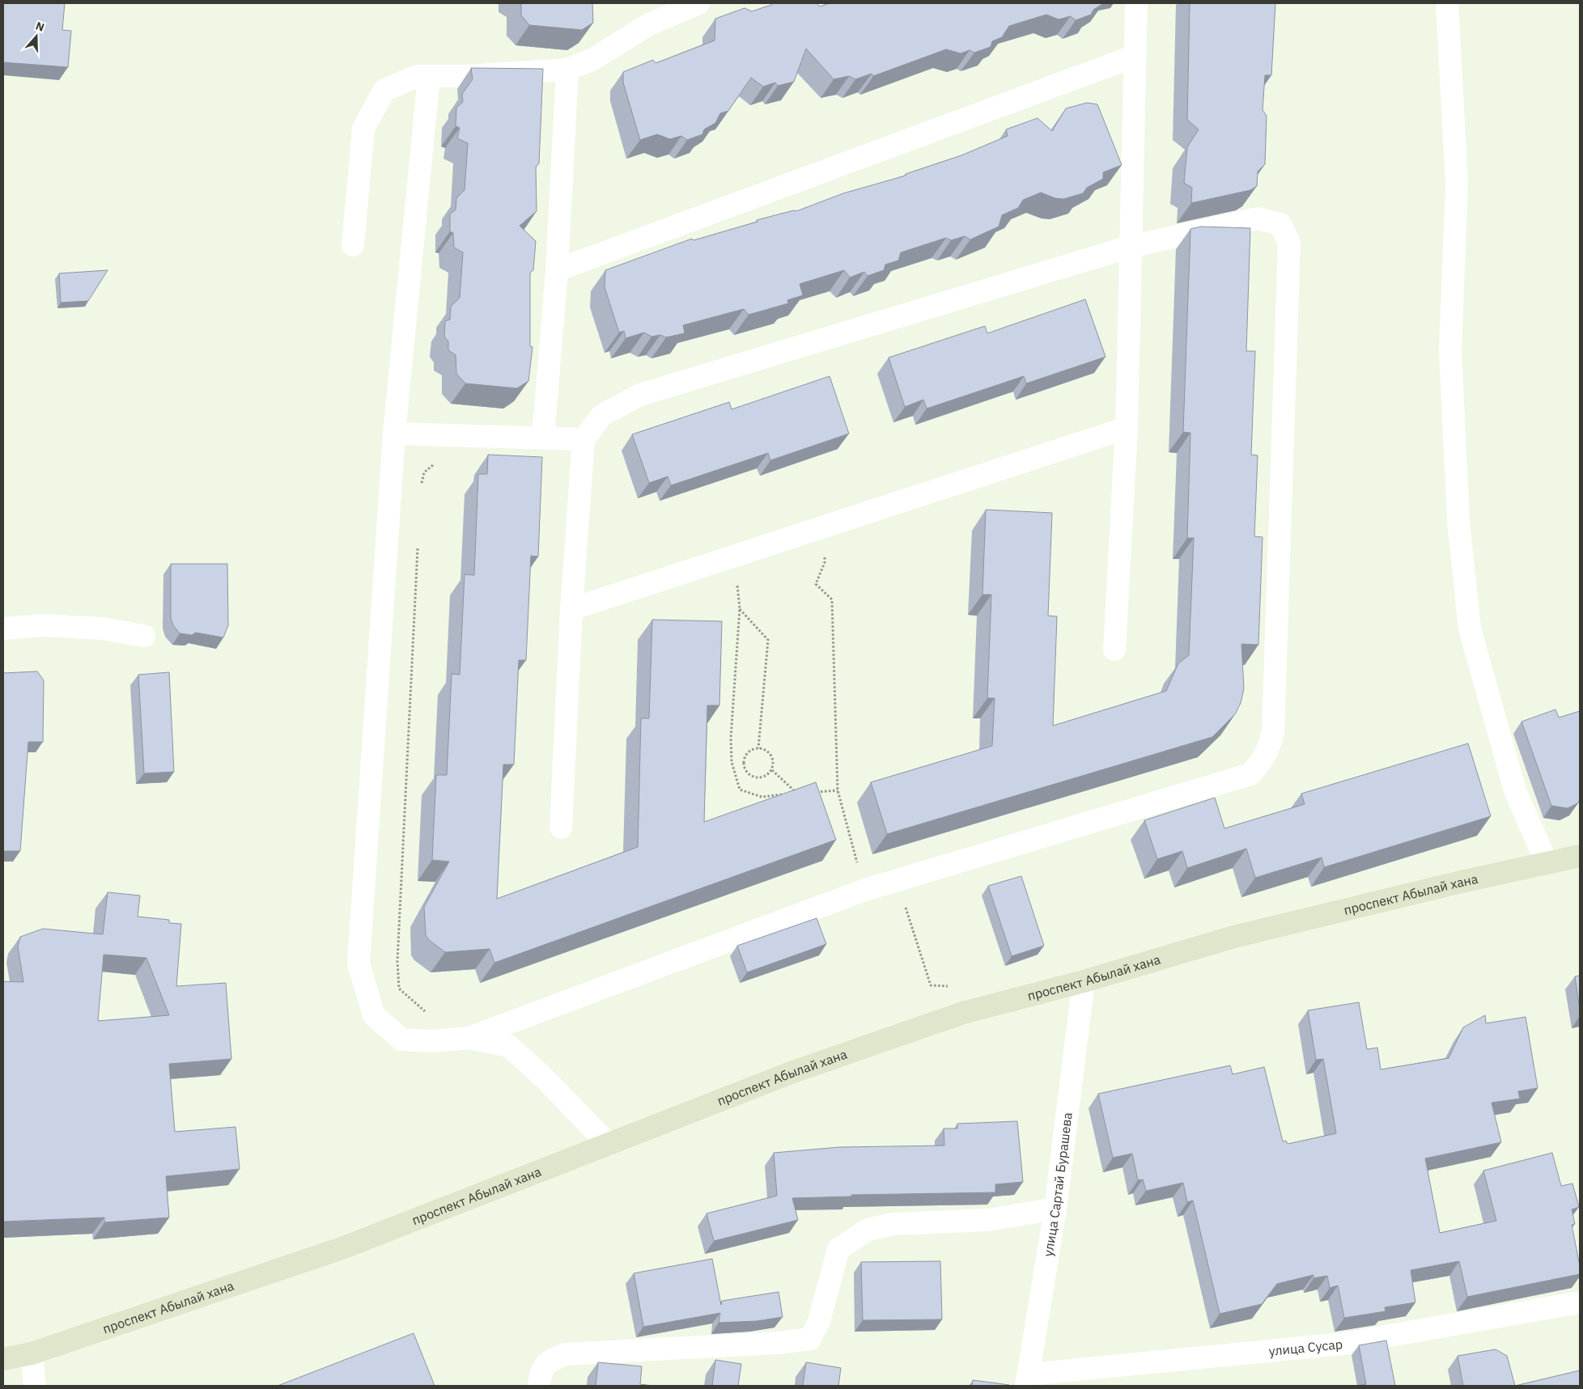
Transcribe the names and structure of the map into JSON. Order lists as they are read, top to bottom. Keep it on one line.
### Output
{"streets":{"main road":["проспект Абылай хана"],"street":["улица Сартай Бурашева","улица Сусар"]},"crossings":[["проспект Абылай хана","улица Сартай Бурашева"],["улица Сартай Бурашева","улица Сусар"]],"north":"top"}
